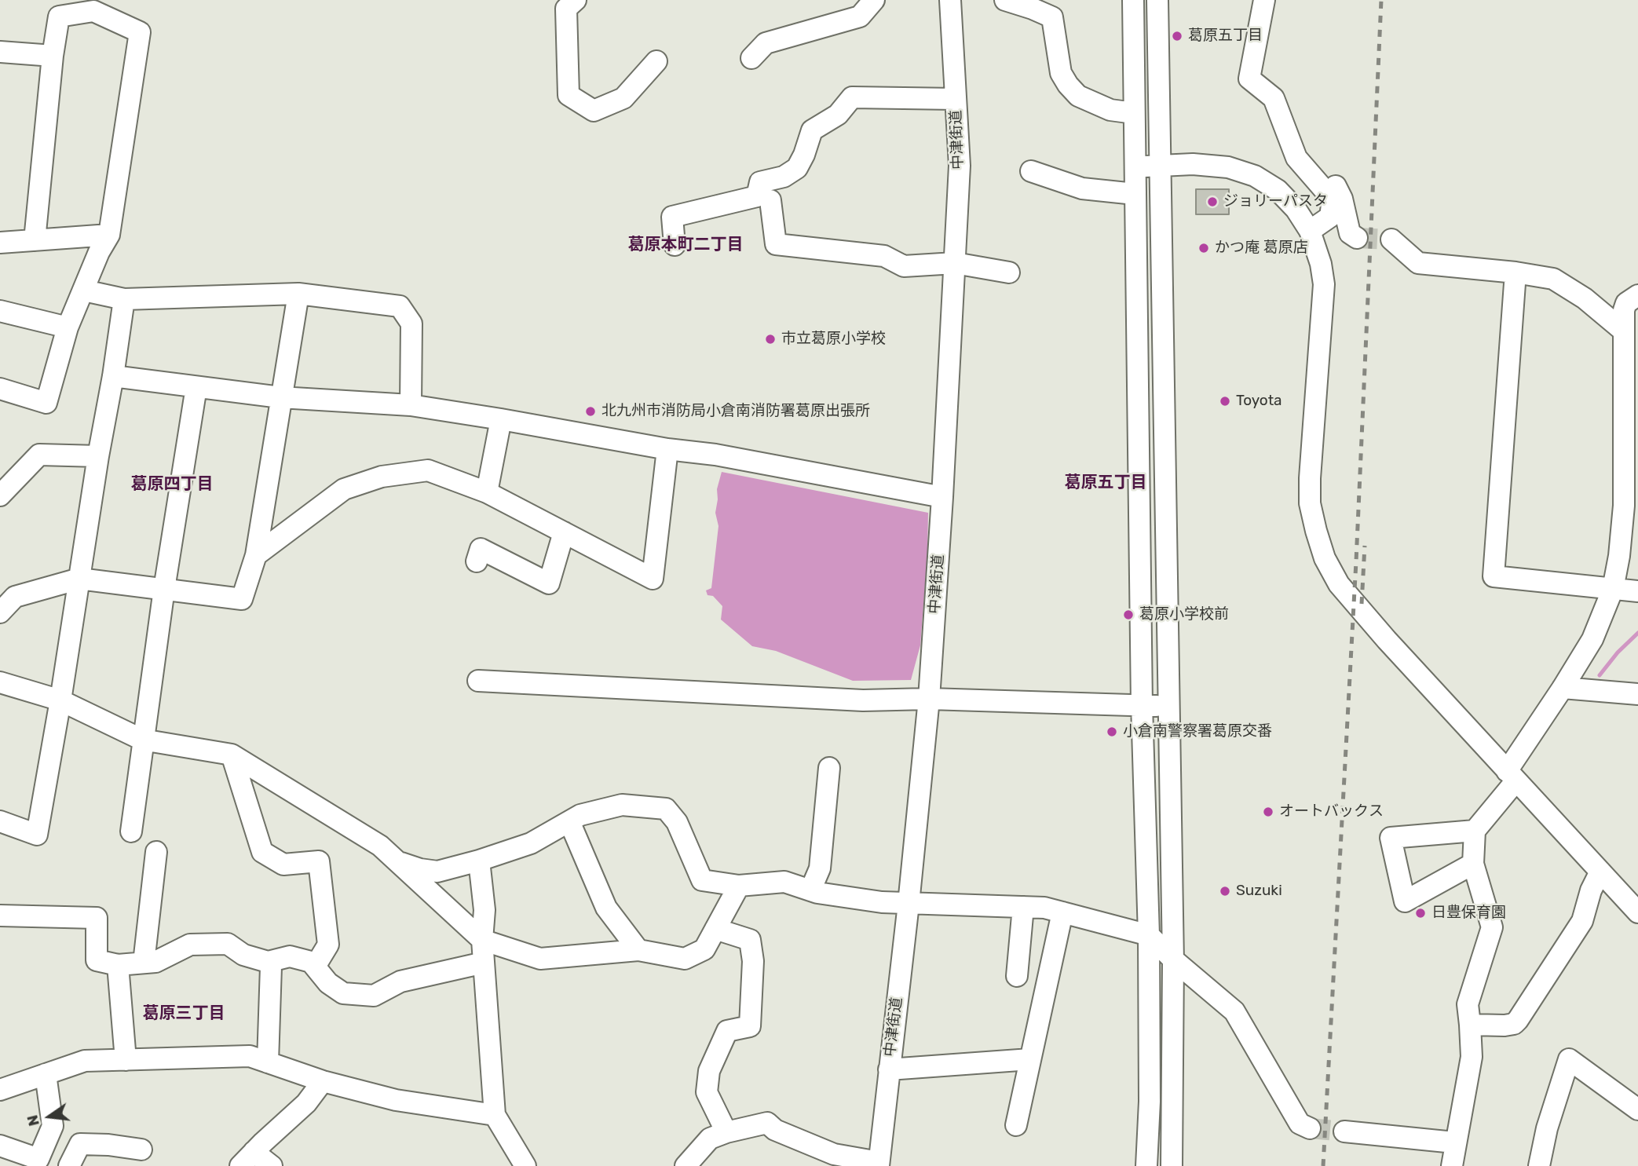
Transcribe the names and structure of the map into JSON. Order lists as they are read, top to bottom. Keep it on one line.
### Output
{"streets":{"street":["中津街道"]},"districts":["葛原本町二丁目","葛原五丁目","葛原四丁目","葛原三丁目"],"places":["葛原五丁目","ジョリーパスタ","かつ庵 葛原店","市立葛原小学校","Toyota","北九州市消防局小倉南消防署葛原出張所","葛原小学校前","小倉南警察署葛原交番","オートバックス","Suzuki","日豊保育園"],"north":"left"}
